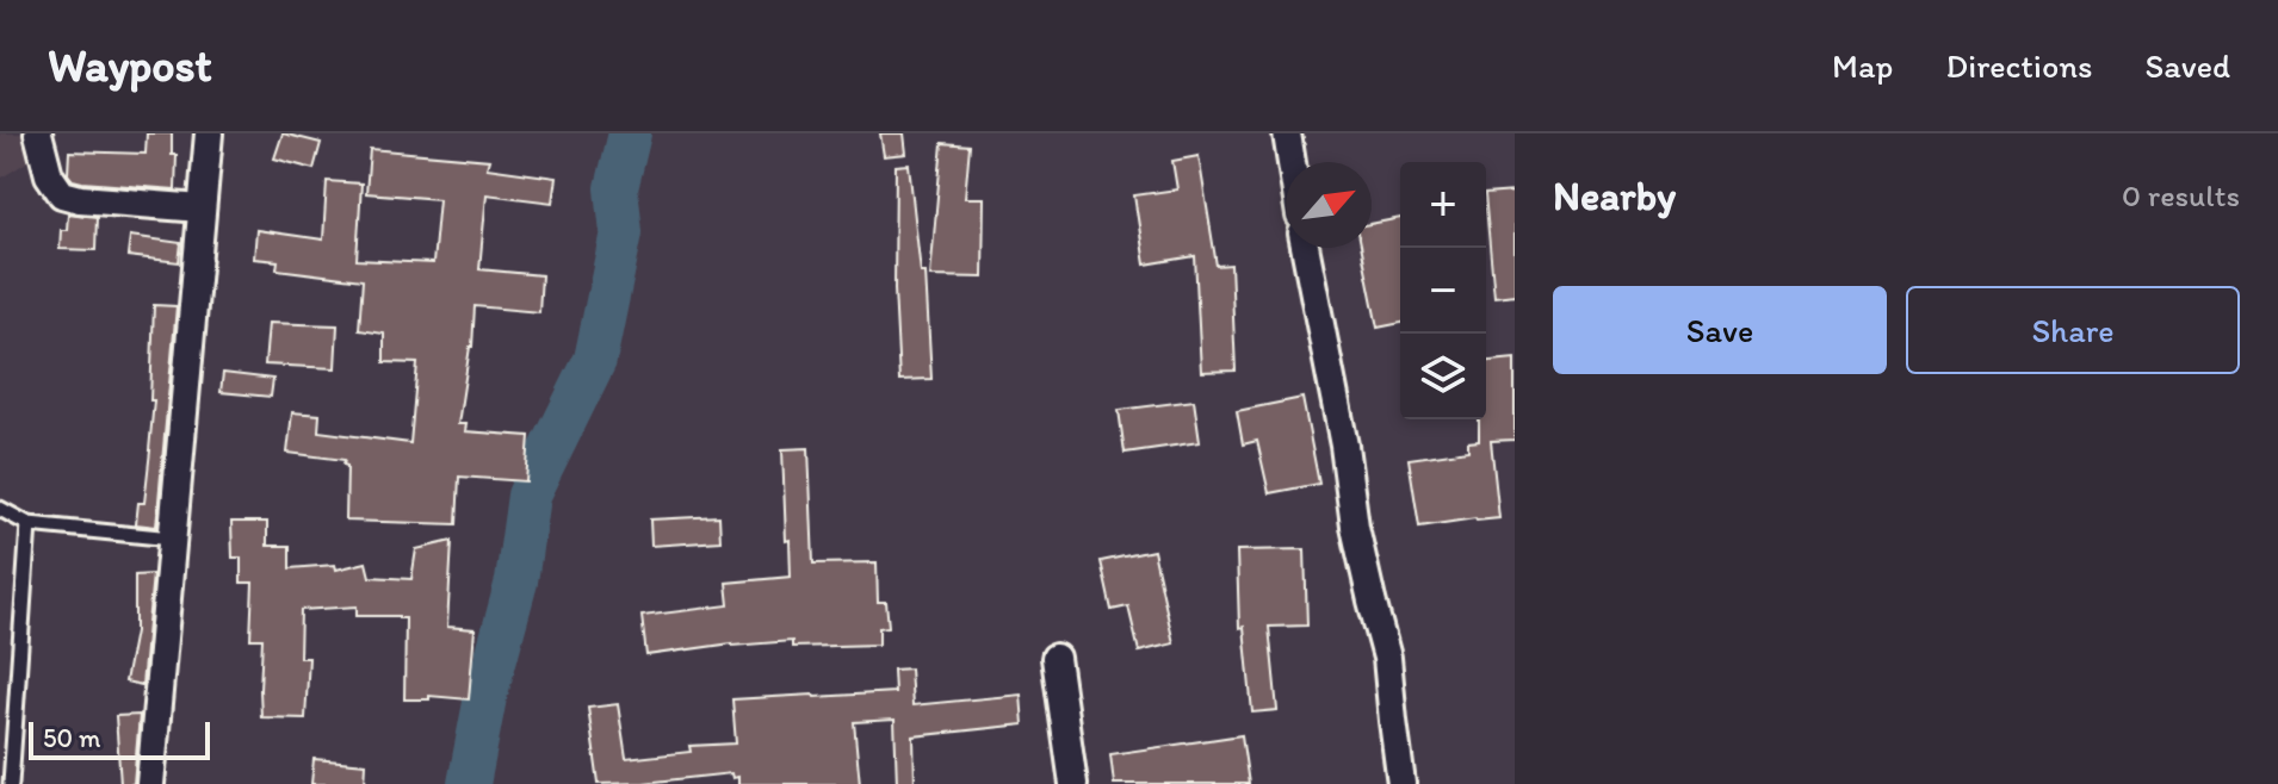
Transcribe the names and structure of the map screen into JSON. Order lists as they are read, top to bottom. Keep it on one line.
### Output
{"scale_bar":"50 m","north":"top right","page":{"header":"Waypost","nav":["Map","Directions","Saved"],"heading":["Nearby","0 results"],"map_buttons":["+","−"],"buttons":["Save","Share"],"scale":"50 m"}}
